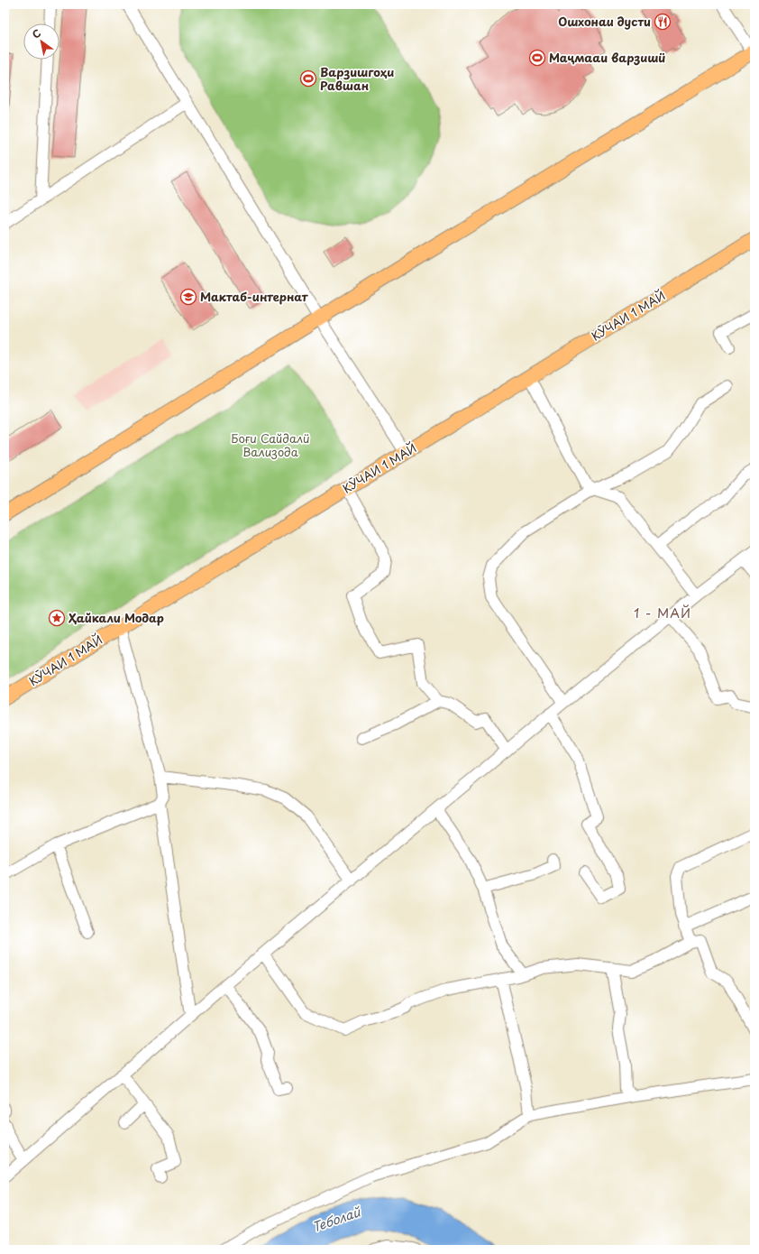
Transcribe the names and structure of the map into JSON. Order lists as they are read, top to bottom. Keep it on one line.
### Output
{"streets":{"main road":["КӮЧАИ 1 МАЙ"]},"districts":["1 - МАЙ"],"water":["Теболай"],"parks":["Боғи Сайдалӣ Вализода"],"places":{"restaurant":["Ошхонаи дусти"],"sports":["Маҷмааи варзишӣ","Варзишгоҳи Равшан"],"school or university":["Мактаб-интернат"],"place":["Ҳайкали Модар"]},"north":"top left"}
